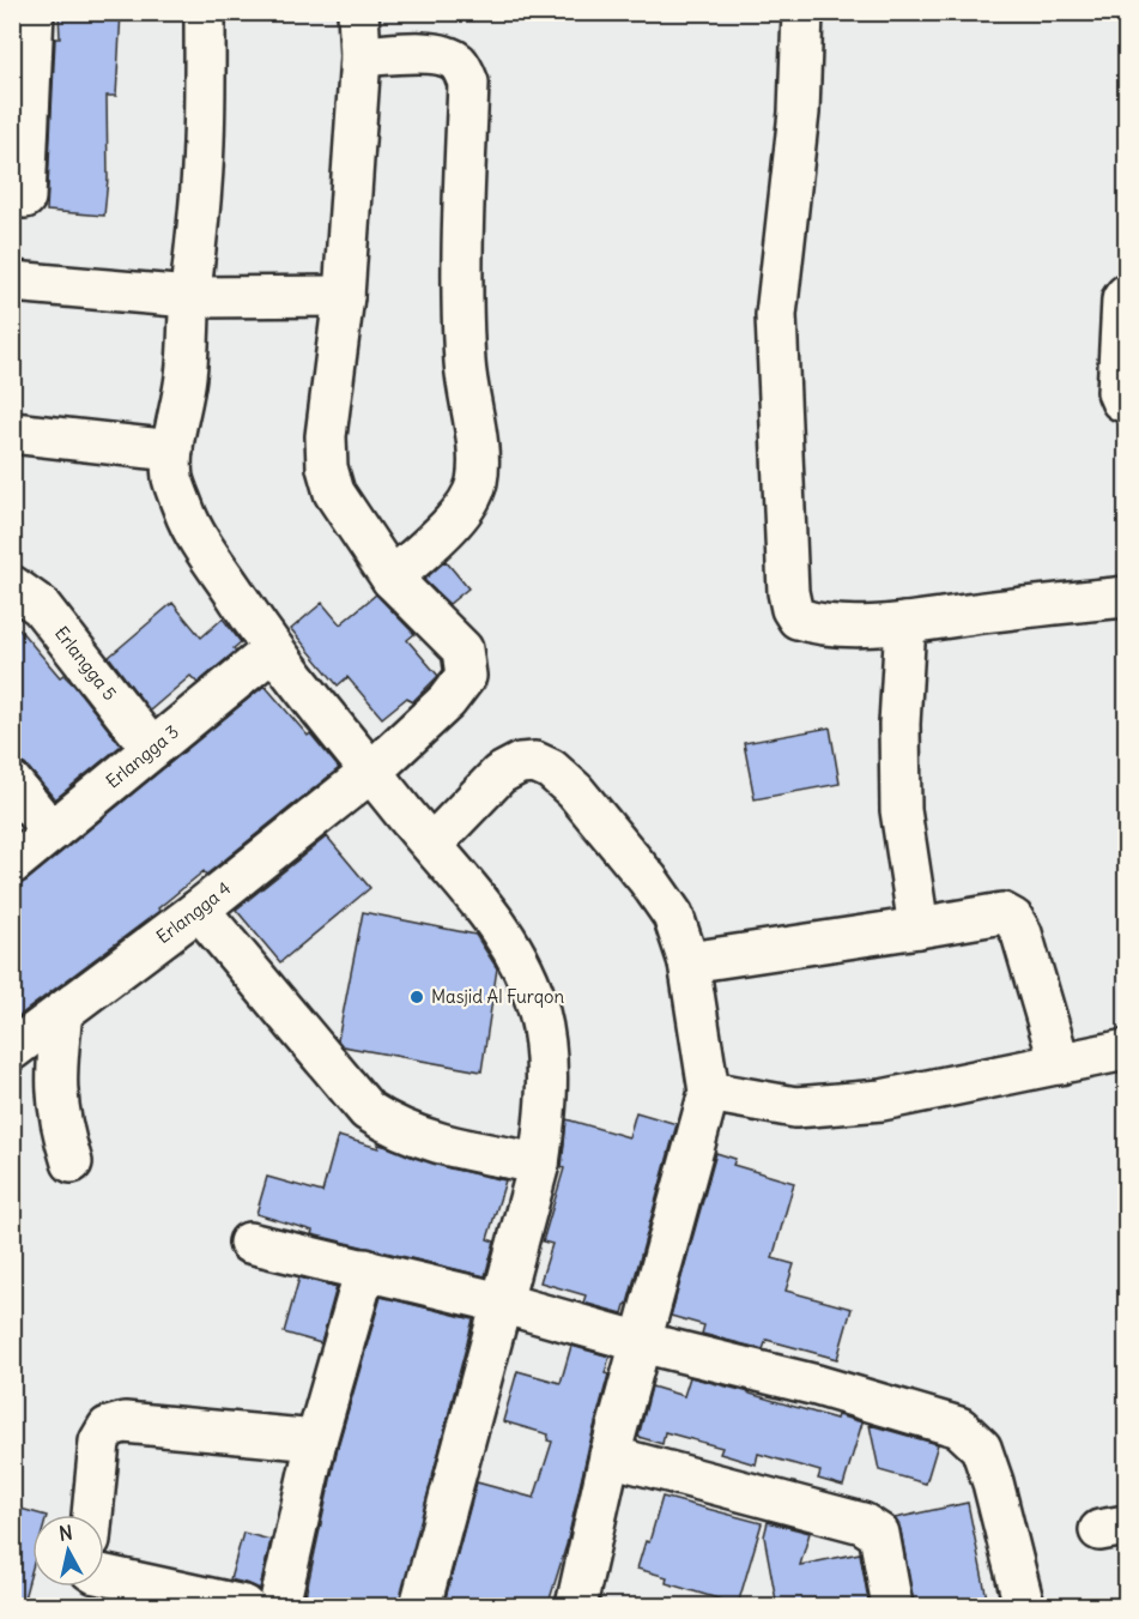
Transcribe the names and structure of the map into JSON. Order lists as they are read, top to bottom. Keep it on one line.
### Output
{"streets":{"street":["Erlangga 5","Erlangga 3","Erlangga 4"]},"crossings":[["Erlangga 5","Erlangga 3"]],"places":["Masjid Al Furqon"],"north":"top"}
